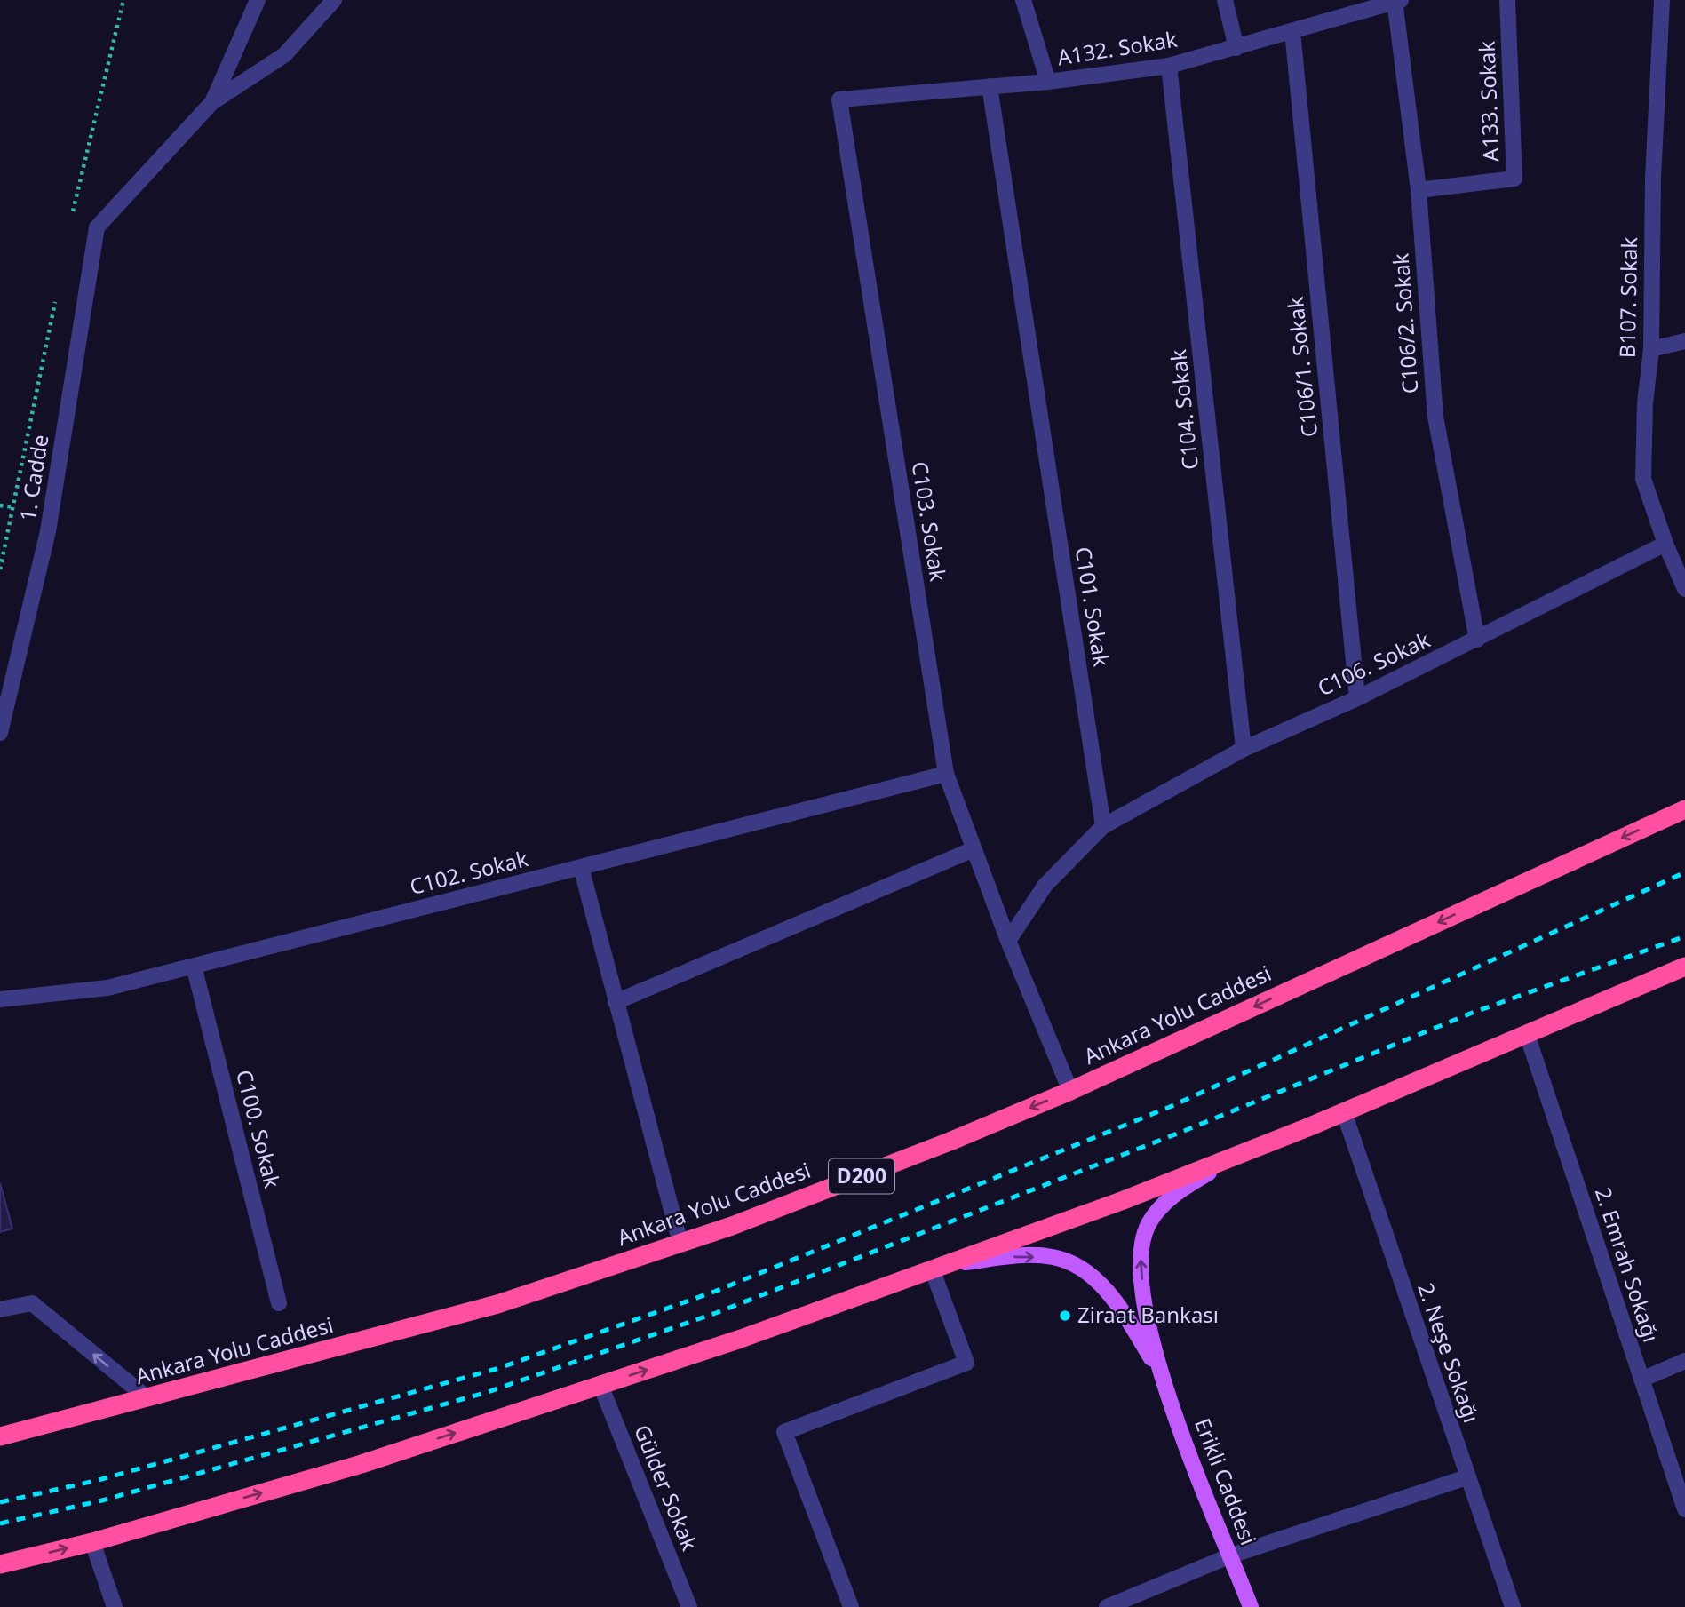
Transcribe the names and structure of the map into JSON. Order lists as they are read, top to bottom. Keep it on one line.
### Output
{"streets":{"highway":["Ankara Yolu Caddesi","D200"],"main road":["Erikli Caddesi"],"street":["A132. Sokak","A133. Sokak","B107. Sokak","C106/2. Sokak","C106/1. Sokak","C104. Sokak","1. Cadde","C103. Sokak","C101. Sokak","C106. Sokak","C102. Sokak","C100. Sokak","2. Emrah Sokağı","2. Neşe Sokağı","Gülder Sokak"]},"crossings":[["A132. Sokak","C106/2. Sokak"],["A132. Sokak","C106/1. Sokak"],["A132. Sokak","C104. Sokak"],["A132. Sokak","C103. Sokak"],["A132. Sokak","C101. Sokak"],["A133. Sokak","C106/2. Sokak"],["B107. Sokak","C106. Sokak"],["C106/2. Sokak","C106. Sokak"],["C106/1. Sokak","C106. Sokak"],["C104. Sokak","C106. Sokak"],["C103. Sokak","C102. Sokak"],["C101. Sokak","C106. Sokak"],["C102. Sokak","C100. Sokak"]],"places":["Ziraat Bankası"]}
